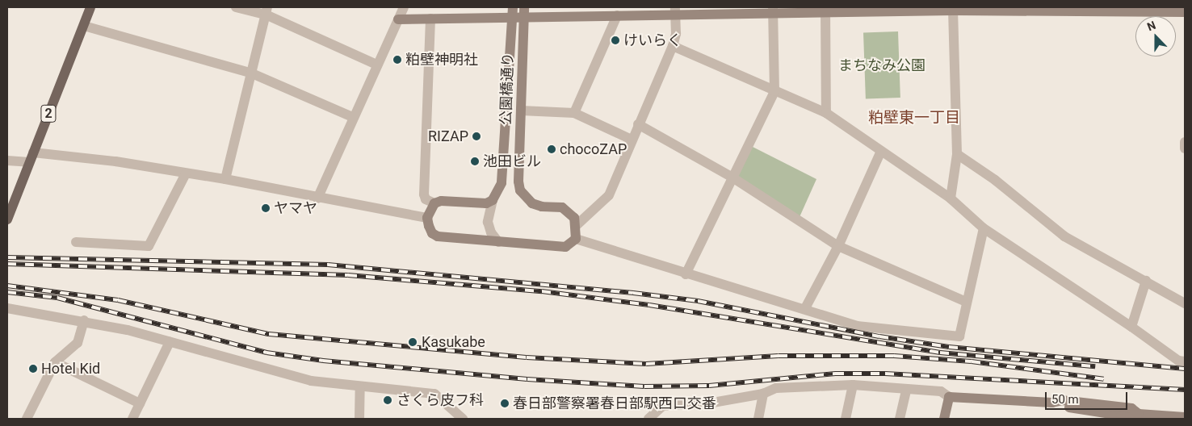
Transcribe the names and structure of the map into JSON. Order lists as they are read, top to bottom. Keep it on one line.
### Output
{"streets":{"main road":["2"],"street":["公園橋通り"]},"districts":["粕壁東一丁目"],"parks":["まちなみ公園"],"places":["けいらく","粕壁神明社","RIZAP","chocoZAP","池田ビル","ヤマヤ","Kasukabe","Hotel Kid","さくら皮フ科","春日部警察署春日部駅西口交番"],"scale_bar":"50 m","north":"top"}
